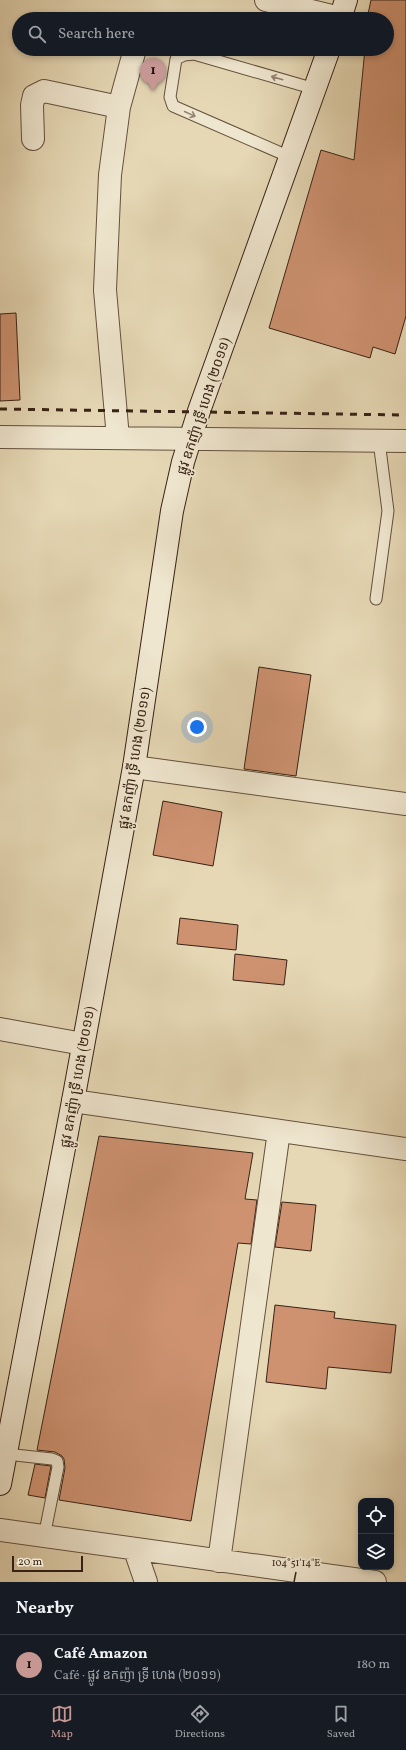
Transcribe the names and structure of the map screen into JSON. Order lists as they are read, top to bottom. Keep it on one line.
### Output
{"streets":{"street":["ផ្លូវ ឧកញ៉ា ទ្រី ហេង (២០១១)"]},"scale_bar":"20 m","page":{"search":"Search here","pins":"1","scale":"20 m","heading":"Nearby","list":[{"mark":"1","name":"Café Amazon","note":"Café · ផ្លូវ ឧកញ៉ា ទ្រី ហេង (២០១១)","value":"180 m"}],"nav":["Map","Directions","Saved"]},"coordinates":["104°51'14\"E"]}
